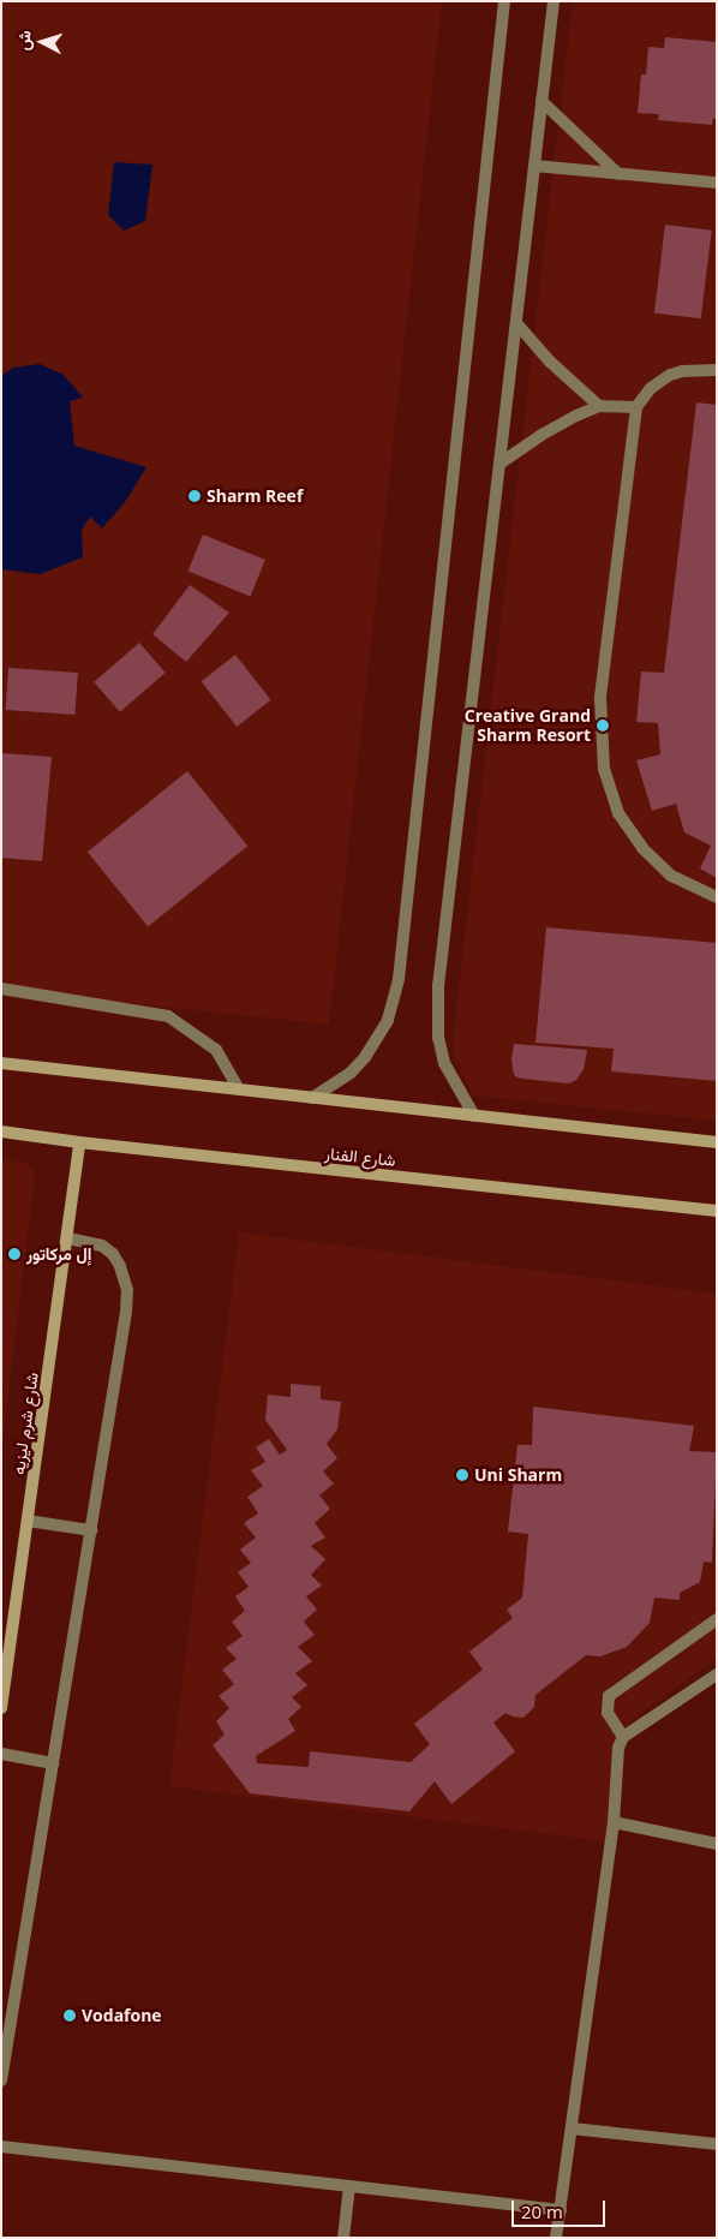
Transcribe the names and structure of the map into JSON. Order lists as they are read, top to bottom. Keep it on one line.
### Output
{"streets":{"main road":["شارع الفنار","شارع شرم ليزيه"]},"crossings":[["شارع الفنار","شارع شرم ليزيه"]],"places":["Sharm Reef","Creative Grand Sharm Resort","إل مركاتور","Uni Sharm","Vodafone"],"scale_bar":"20 m","north":"left"}
